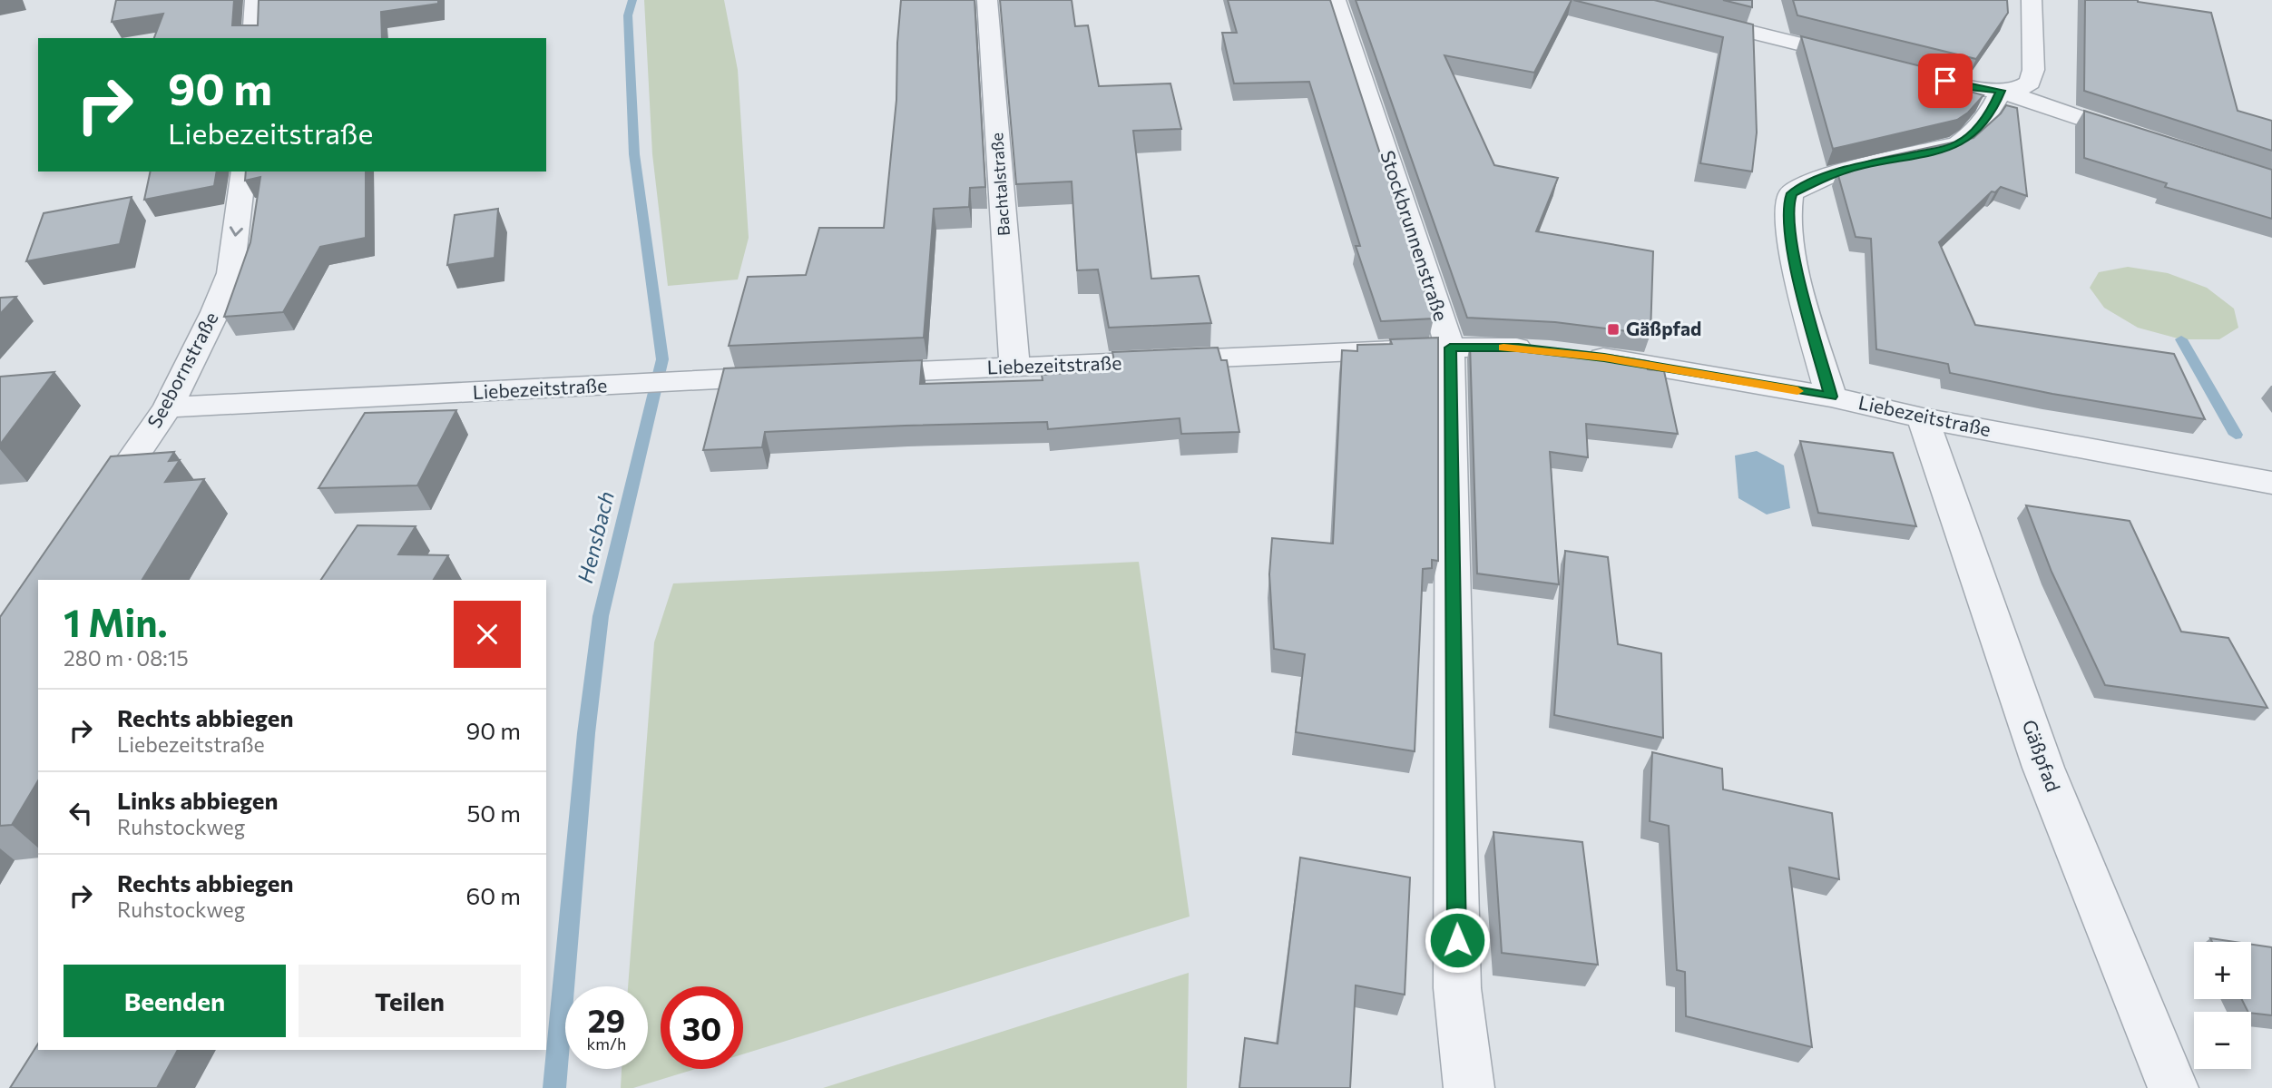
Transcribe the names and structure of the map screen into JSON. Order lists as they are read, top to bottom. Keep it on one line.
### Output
{"streets":{"street":["Bachtalstraße","Stockbrunnenstraße","Liebezeitstraße","Seebornstraße","Gäßpfad"]},"crossings":[["Bachtalstraße","Liebezeitstraße"],["Stockbrunnenstraße","Liebezeitstraße"],["Liebezeitstraße","Seebornstraße"],["Liebezeitstraße","Gäßpfad"]],"one_way":["Seebornstraße"],"water":["Hensbach"],"places":{"transit":["Gäßpfad"]},"page":{"turn":["90 m","Liebezeitstraße"],"heading":["1 Min.","280 m · 08:15"],"list":[{"name":"Rechts abbiegen","note":"Liebezeitstraße","value":"90 m"},{"name":"Links abbiegen","note":"Ruhstockweg","value":"50 m"},{"name":"Rechts abbiegen","note":"Ruhstockweg","value":"60 m"}],"map_buttons":["+","−"],"buttons":["Beenden","Teilen"],"speed":"29 km/h","limit":"30"}}
